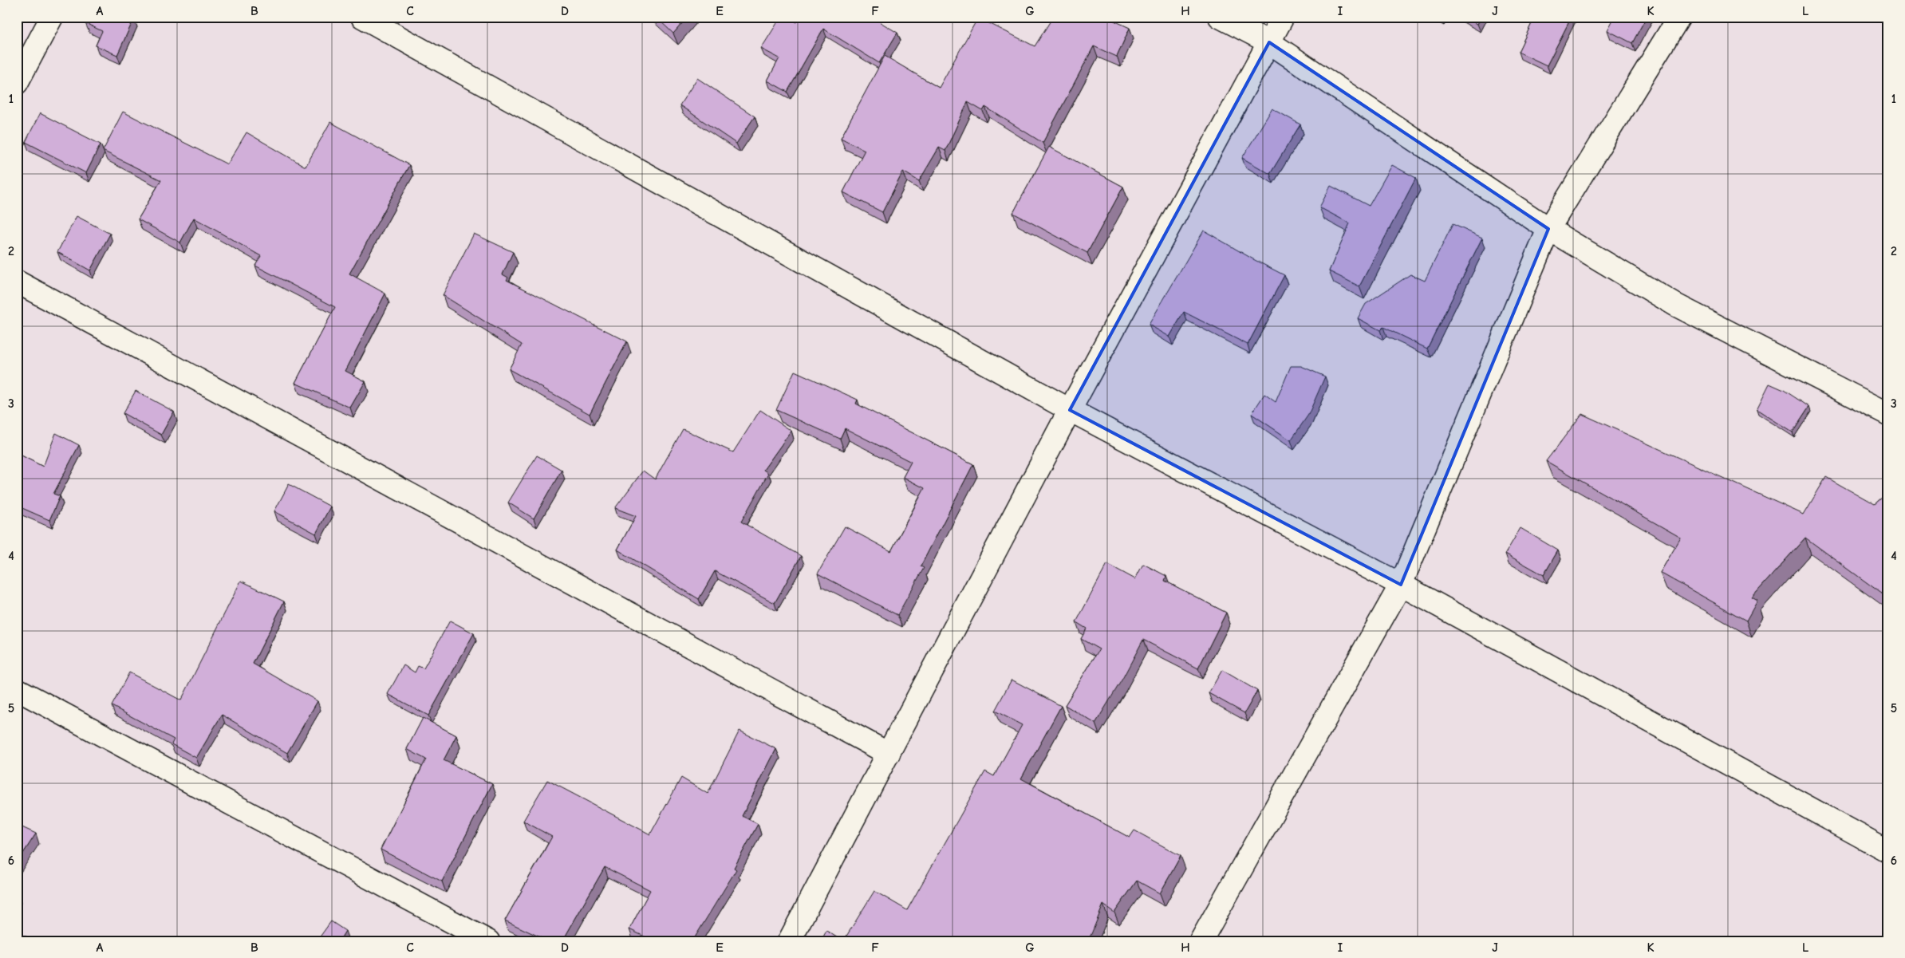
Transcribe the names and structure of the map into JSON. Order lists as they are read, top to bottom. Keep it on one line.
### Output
{"grid":{"columns":["A","B","C","D","E","F","G","H","I","J","K","L"],"rows":["1","2","3","4","5","6"]}}
